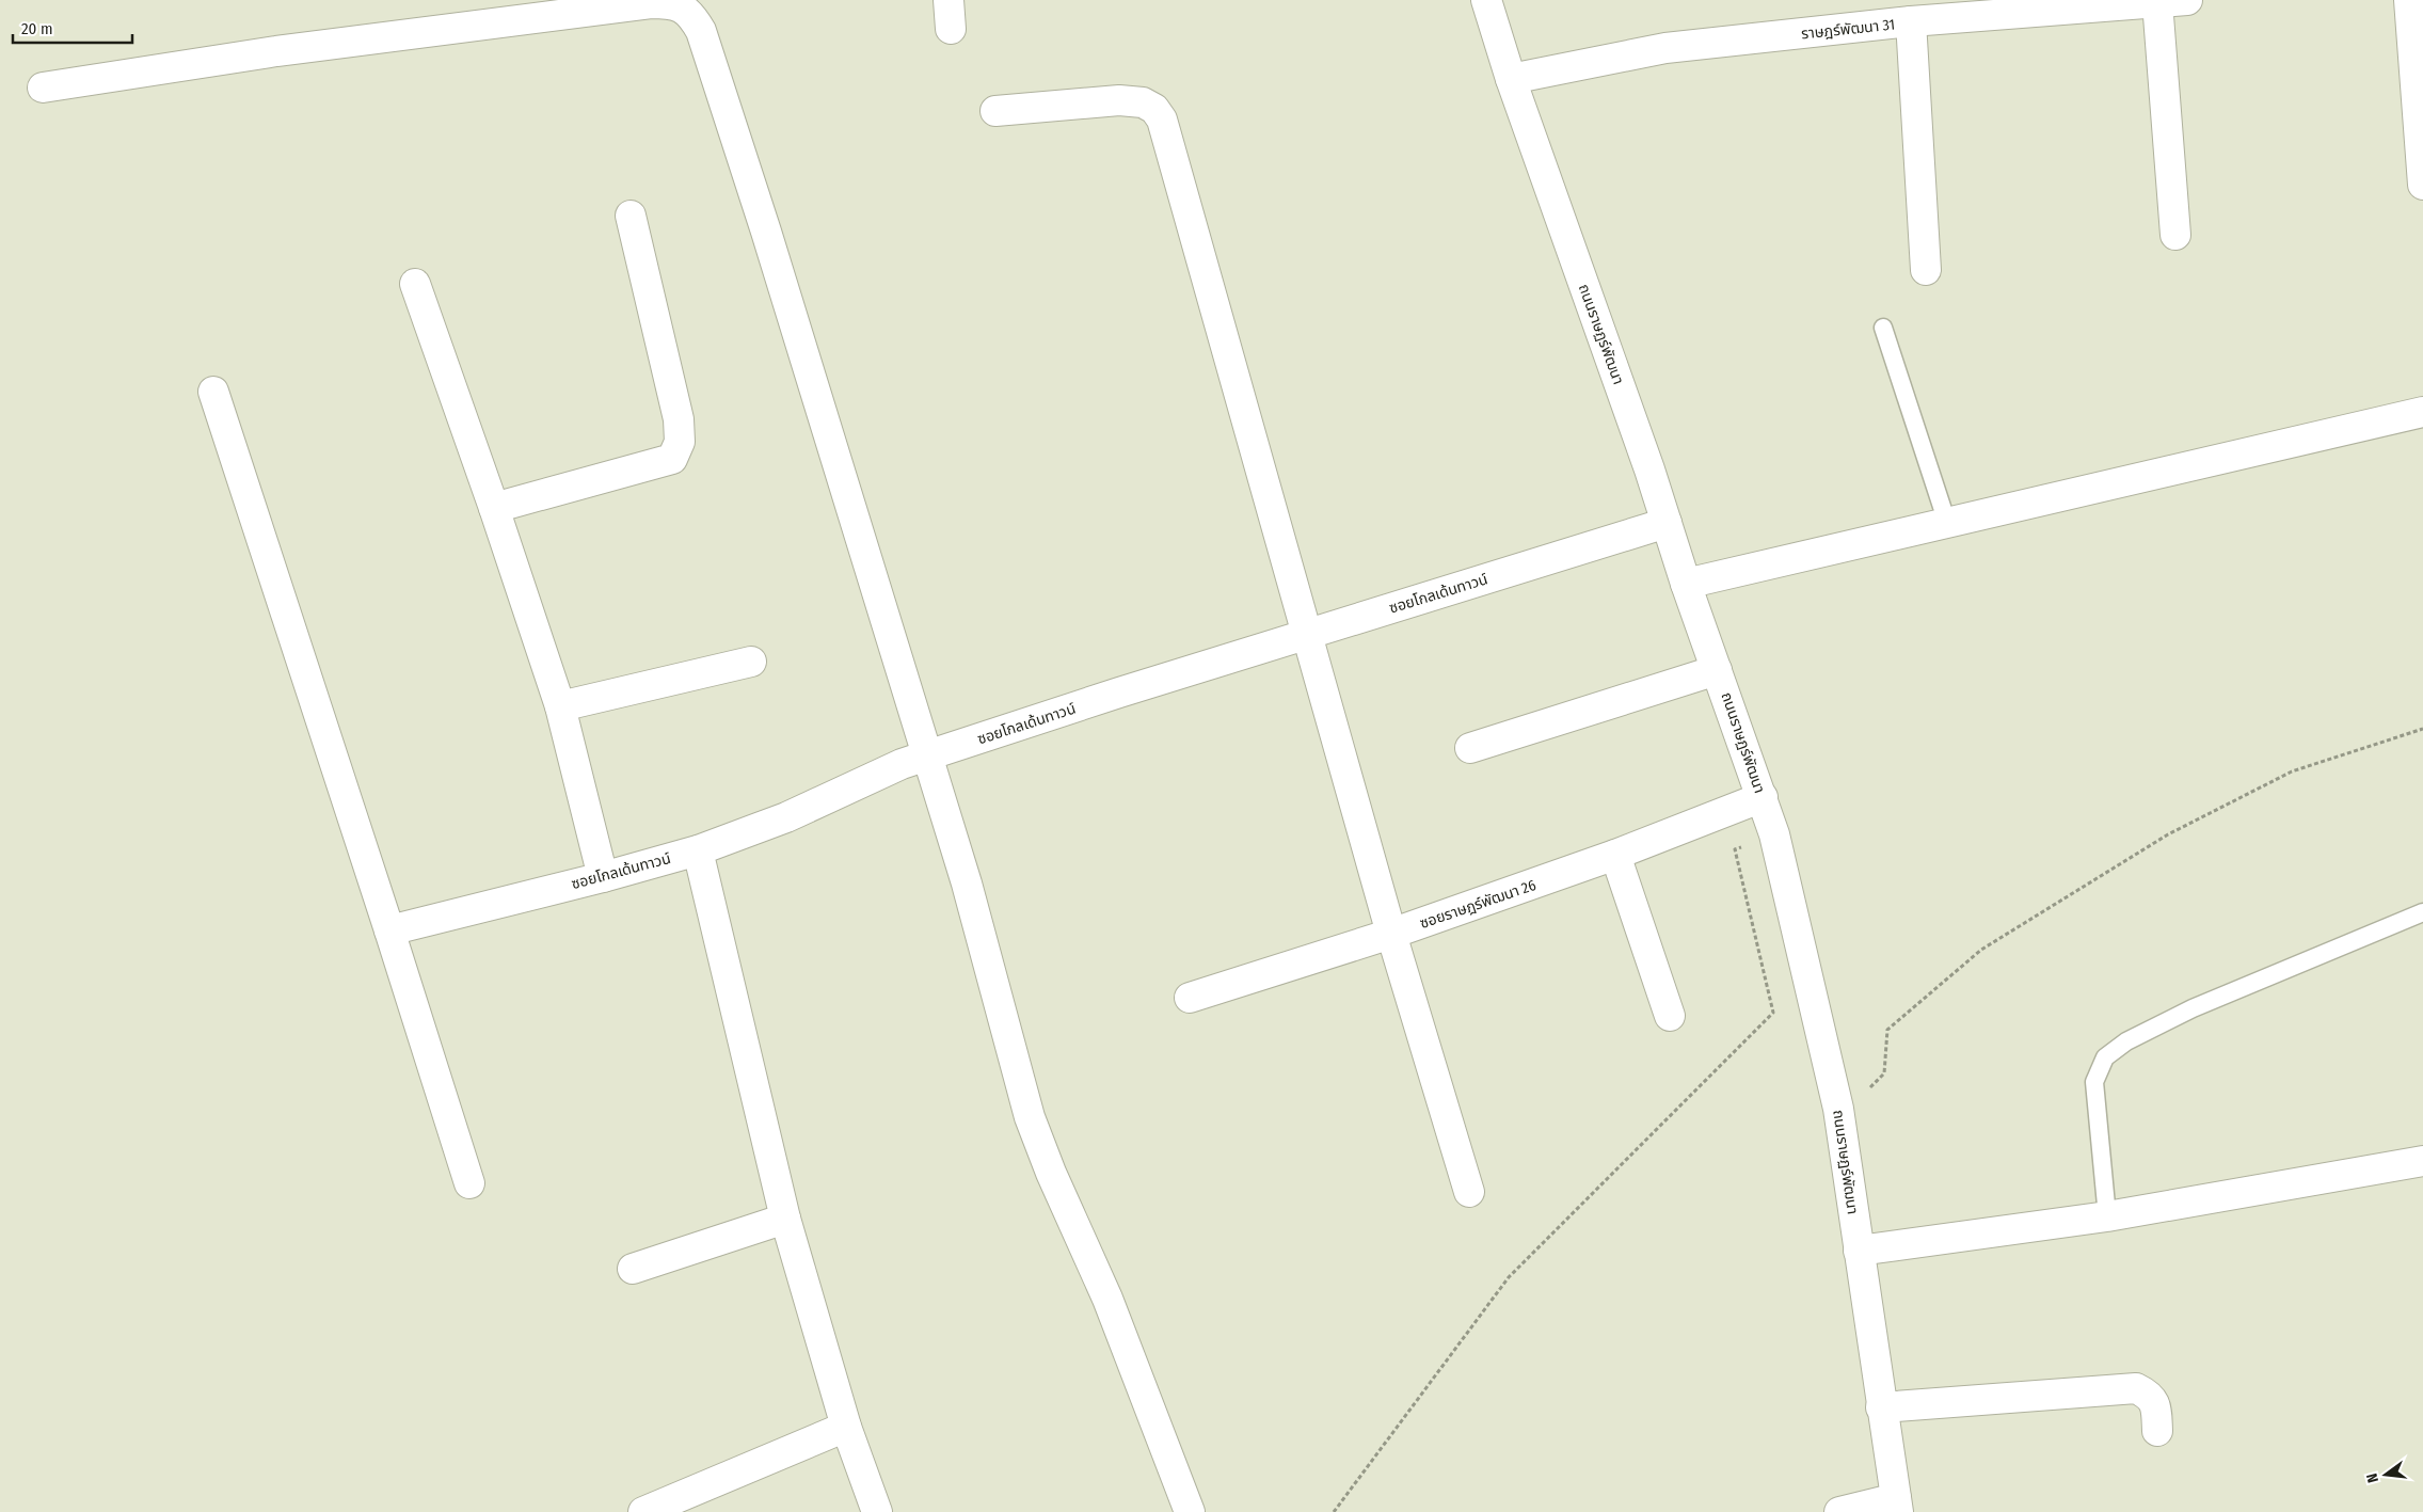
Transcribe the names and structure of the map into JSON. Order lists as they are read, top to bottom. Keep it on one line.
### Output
{"streets":{"street":["ราษฎร์พัฒนา 31","ถนนราษฏร์พัฒนา","ซอยโกลเด้นทาวน์","ซอยราษฎร์พัฒนา 26"]},"crossings":[["ราษฎร์พัฒนา 31","ถนนราษฏร์พัฒนา"],["ถนนราษฏร์พัฒนา","ซอยโกลเด้นทาวน์"],["ถนนราษฏร์พัฒนา","ซอยราษฎร์พัฒนา 26"]],"scale_bar":"20 m","north":"left"}
